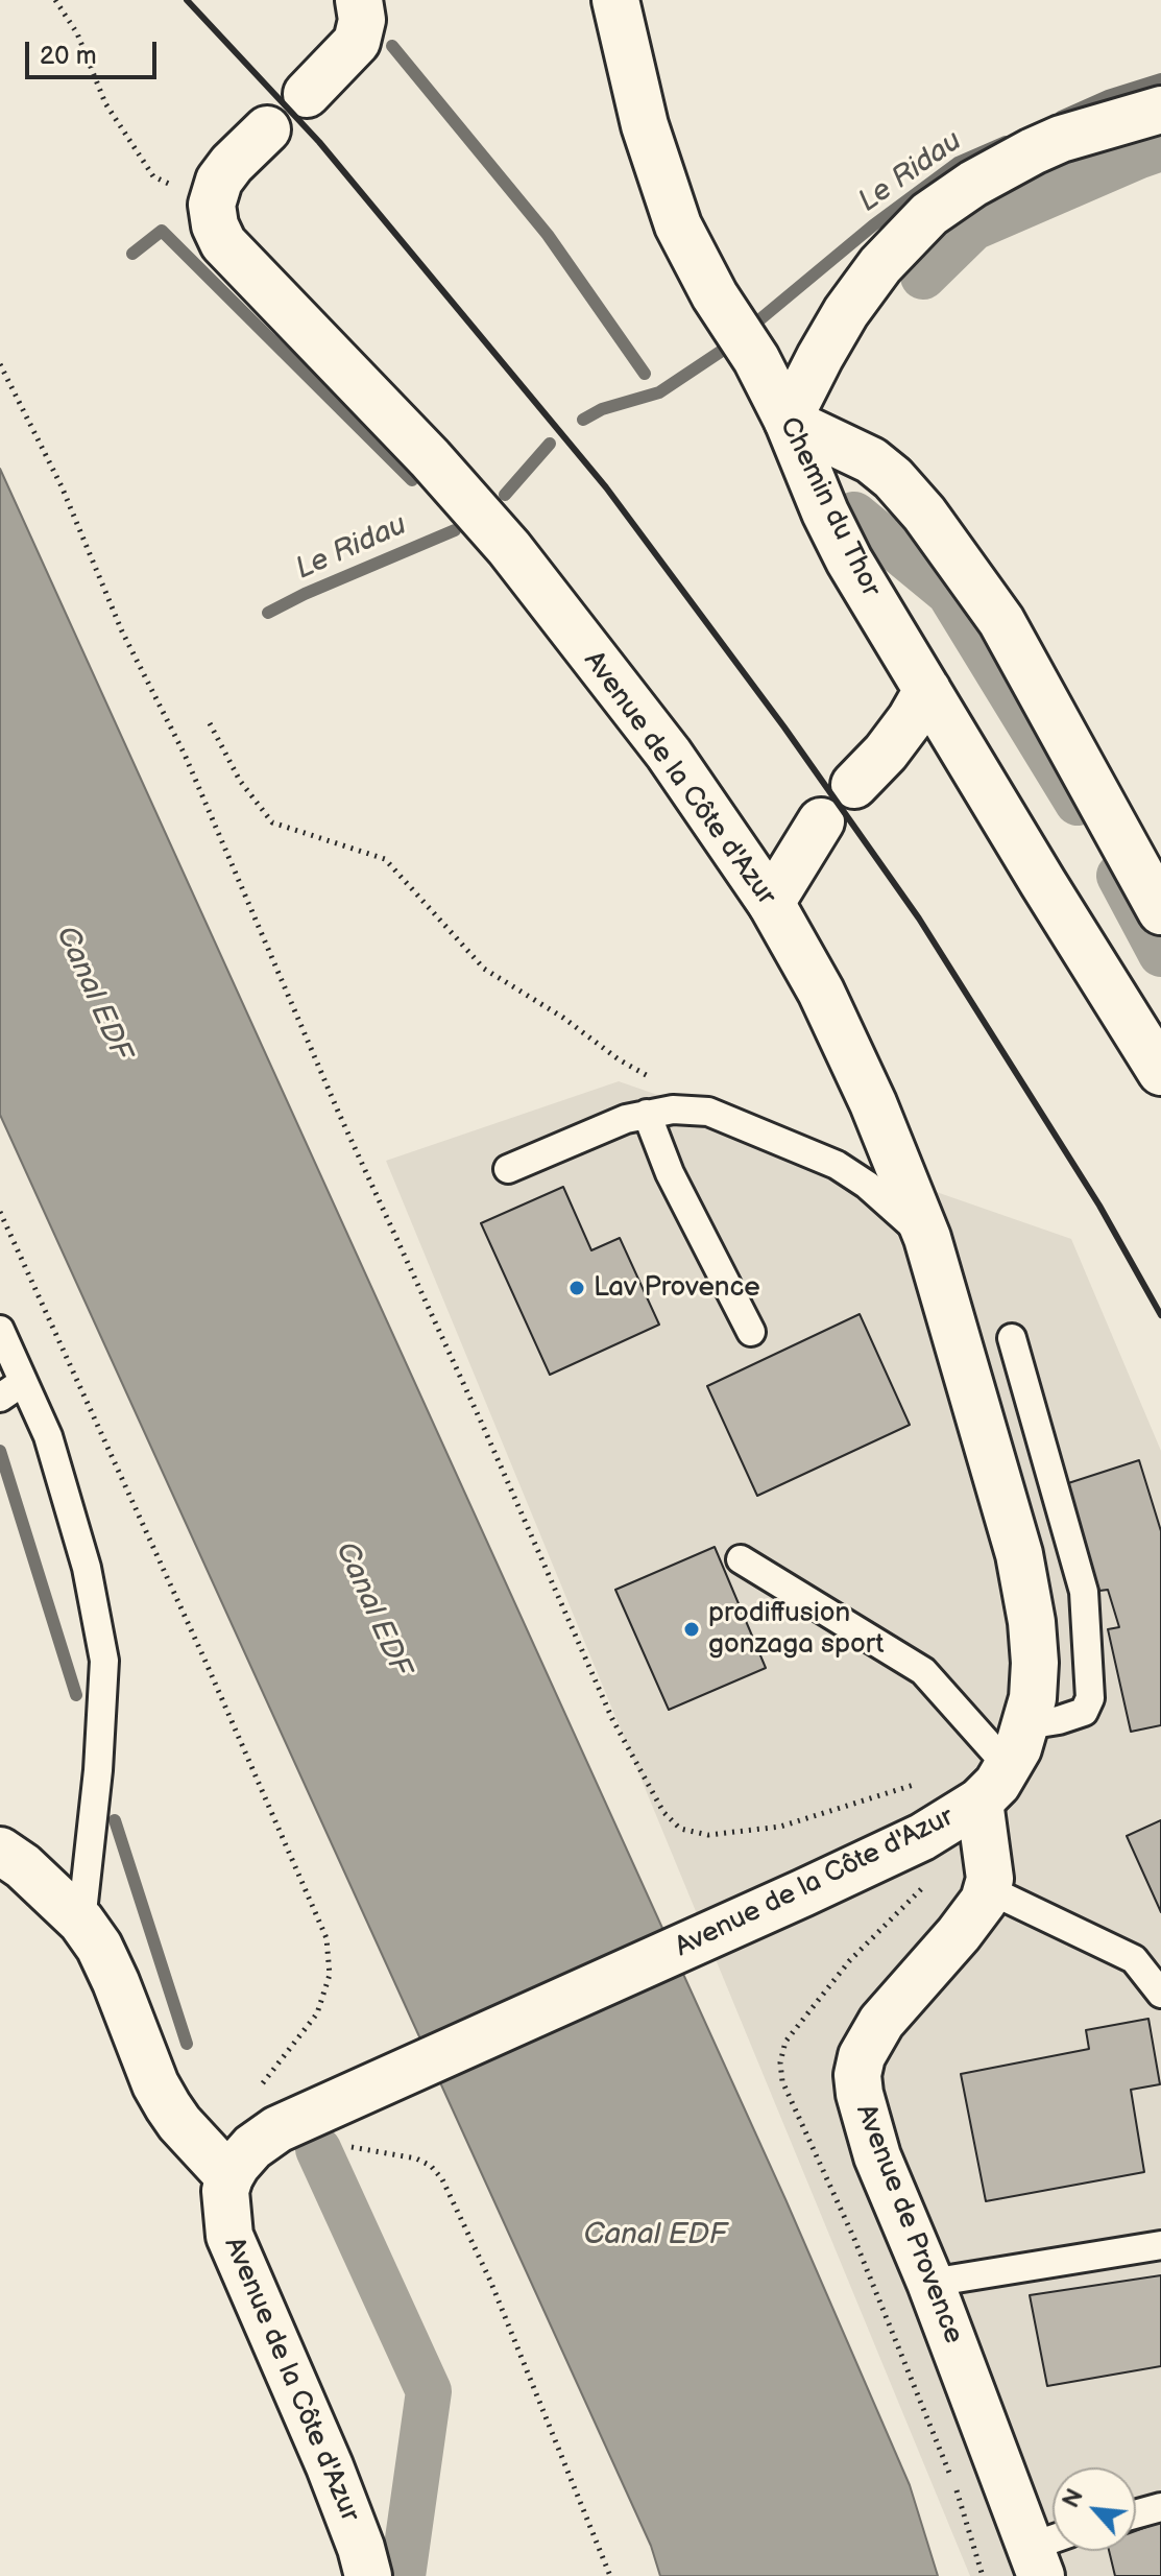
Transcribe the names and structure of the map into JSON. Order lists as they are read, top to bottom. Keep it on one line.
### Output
{"streets":{"street":["Chemin du Thor","Avenue de la Côte d'Azur","Avenue de Provence"]},"water":["Le Ridau","Canal EDF"],"places":["Lav Provence","prodiffusion gonzaga sport"],"scale_bar":"20 m","north":"top left"}
